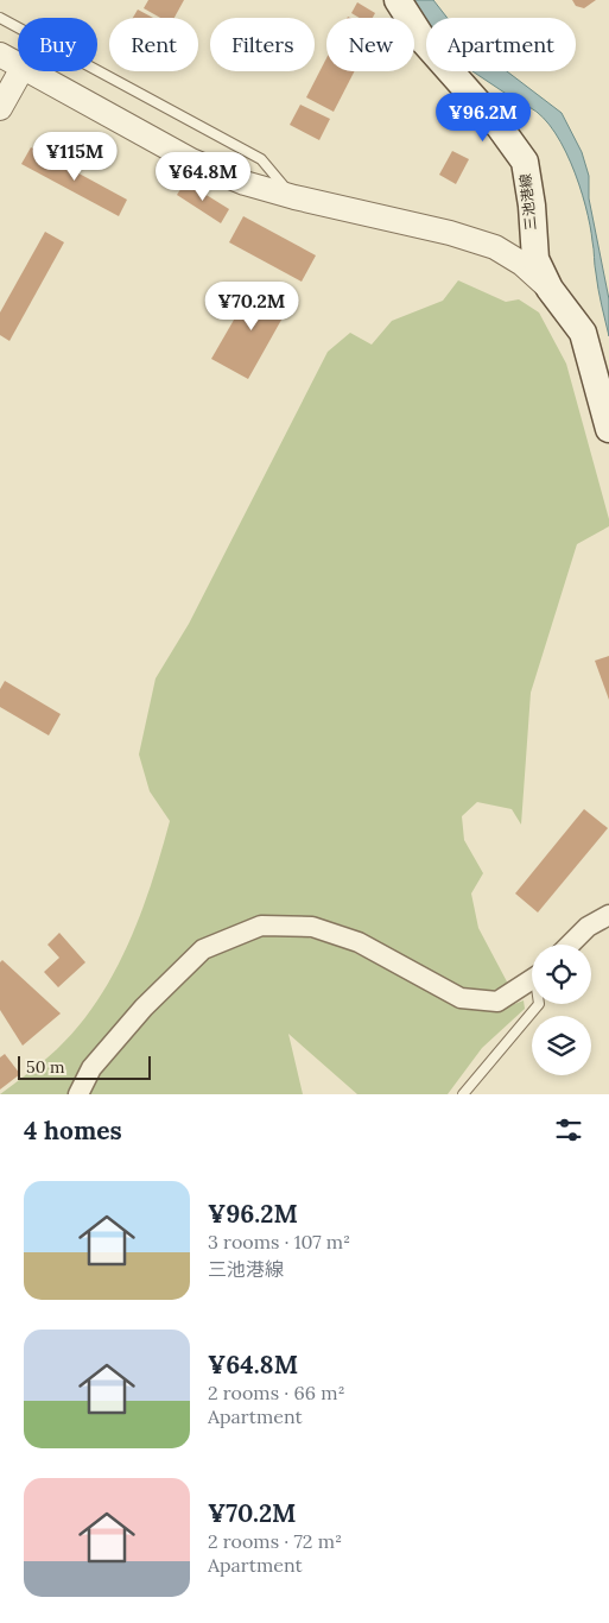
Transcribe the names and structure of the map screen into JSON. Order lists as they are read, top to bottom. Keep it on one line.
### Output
{"streets":{"main road":["三池港線"]},"scale_bar":"50 m","page":{"chip":["Buy","Rent","Filters","New","Apartment"],"price":["¥96.2M","¥115M","¥64.8M","¥70.2M"],"scale":"50 m","heading":"4 homes","list":[{"name":"¥96.2M","note":"3 rooms · 107 m² · 三池港線"},{"name":"¥64.8M","note":"2 rooms · 66 m² · Apartment"},{"name":"¥70.2M","note":"2 rooms · 72 m² · Apartment"}]}}
